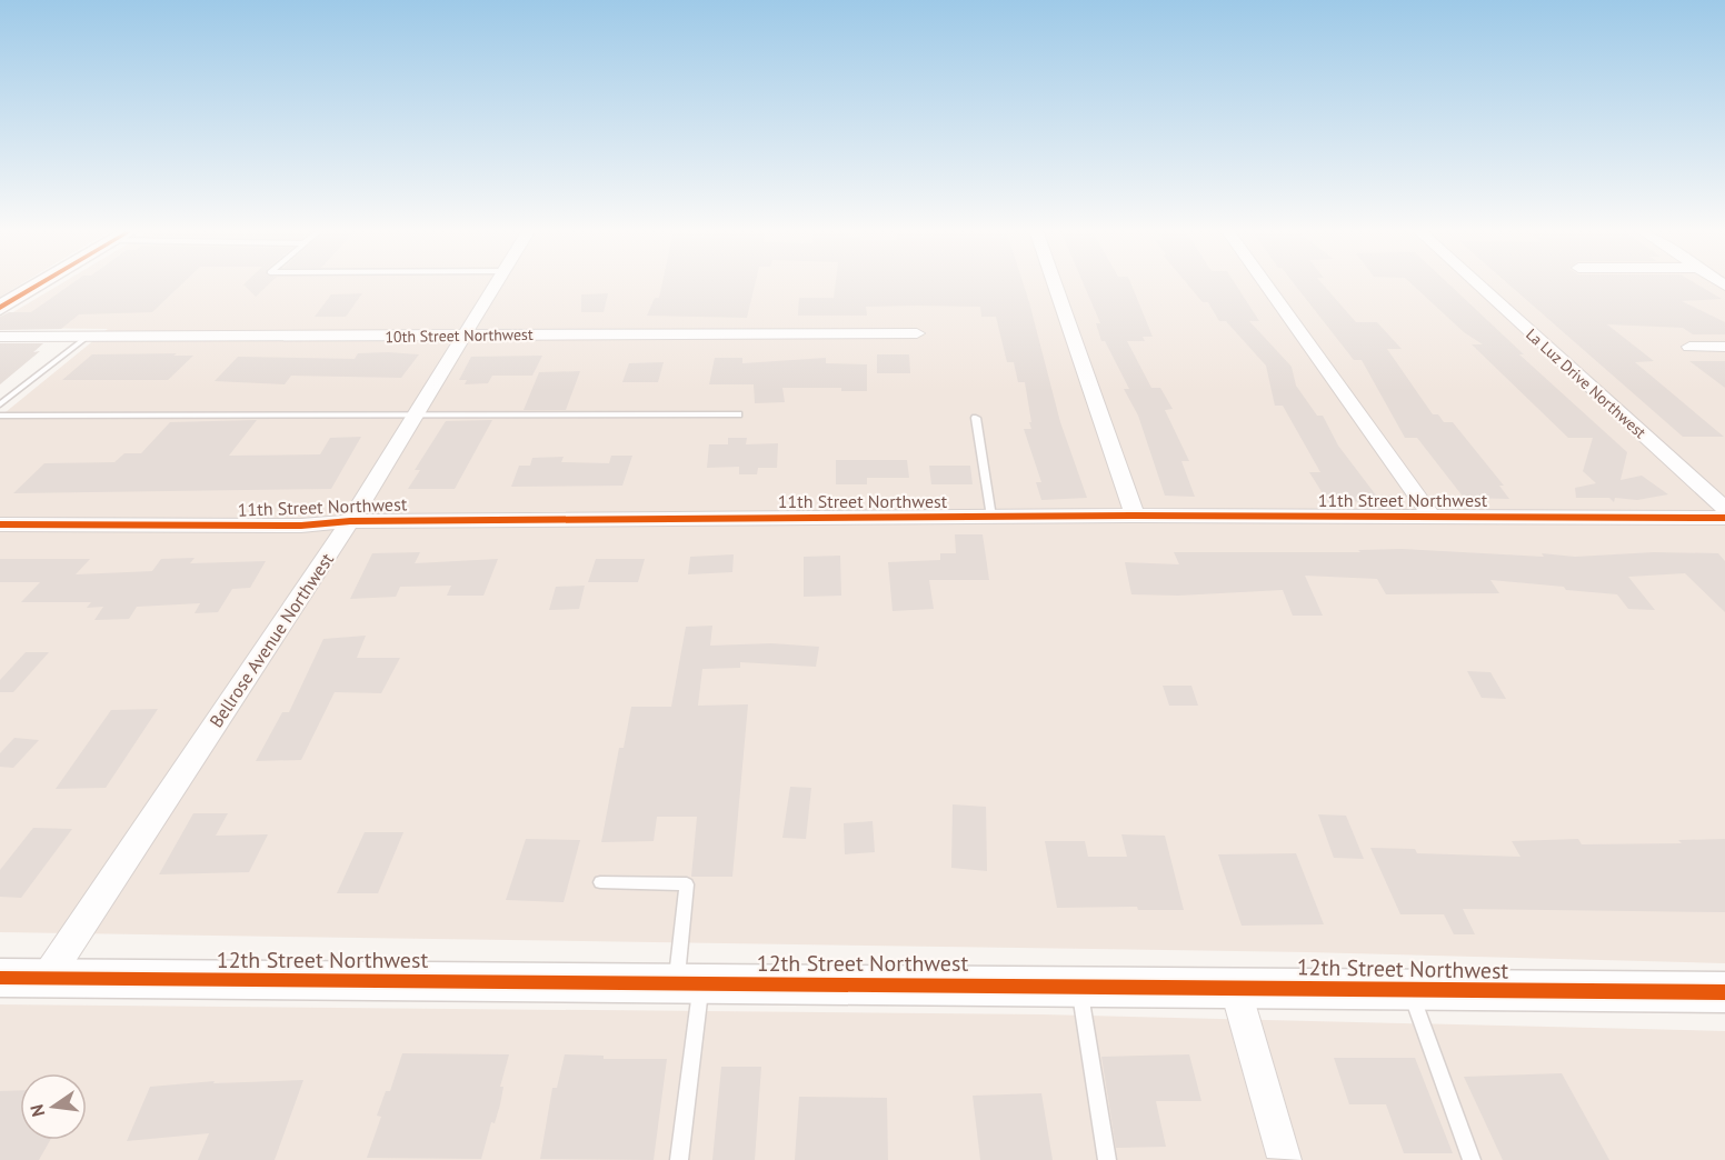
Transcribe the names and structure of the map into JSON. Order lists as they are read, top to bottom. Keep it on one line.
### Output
{"streets":{"street":["10th Street Northwest","La Luz Drive Northwest","11th Street Northwest","Bellrose Avenue Northwest","12th Street Northwest"]},"crossings":[["10th Street Northwest","Bellrose Avenue Northwest"],["11th Street Northwest","Bellrose Avenue Northwest"],["Bellrose Avenue Northwest","12th Street Northwest"]],"north":"left"}
